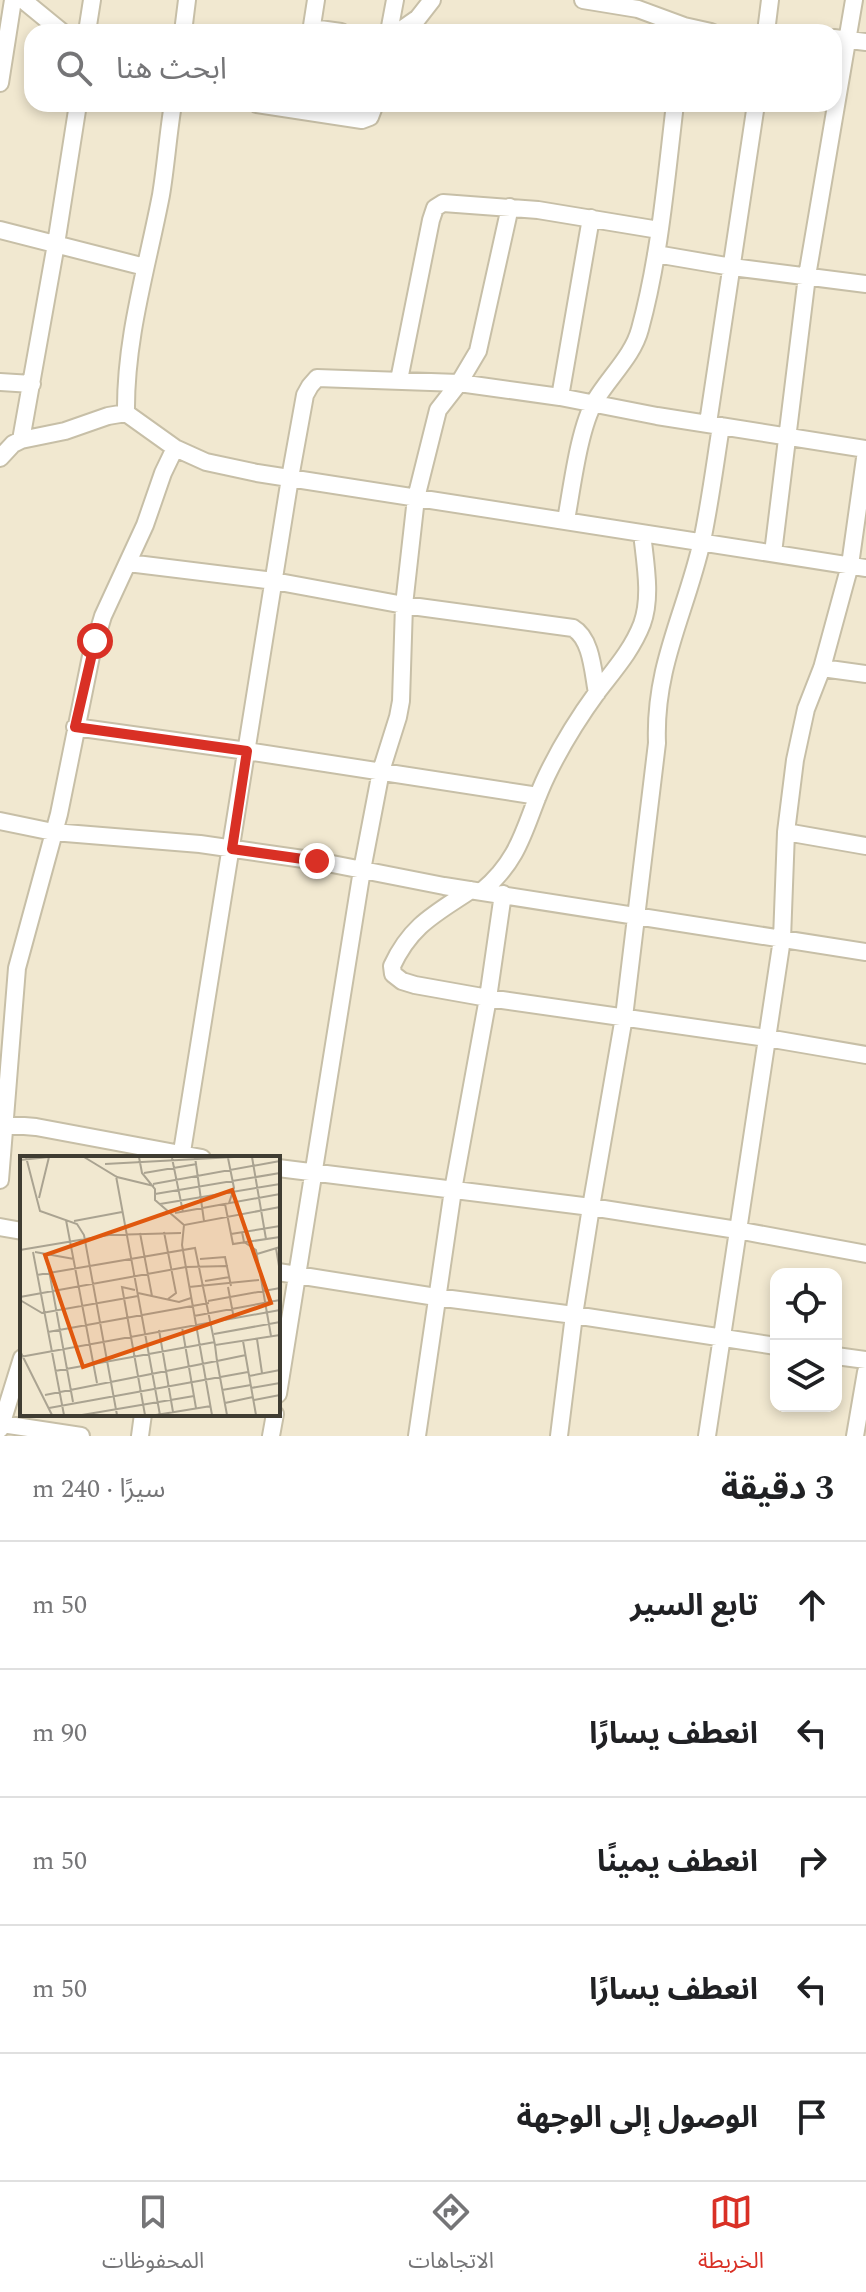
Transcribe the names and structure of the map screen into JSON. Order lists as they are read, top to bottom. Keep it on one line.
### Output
{"page":{"search":"ابحث هنا","heading":["3 دقيقة","سيرًا · 240 m"],"list":[["تابع السير","50 m"],["انعطف يسارًا","90 m"],["انعطف يمينًا","50 m"],["انعطف يسارًا","50 m"],"الوصول إلى الوجهة"],"nav":["الخريطة","الاتجاهات","المحفوظات"]}}
